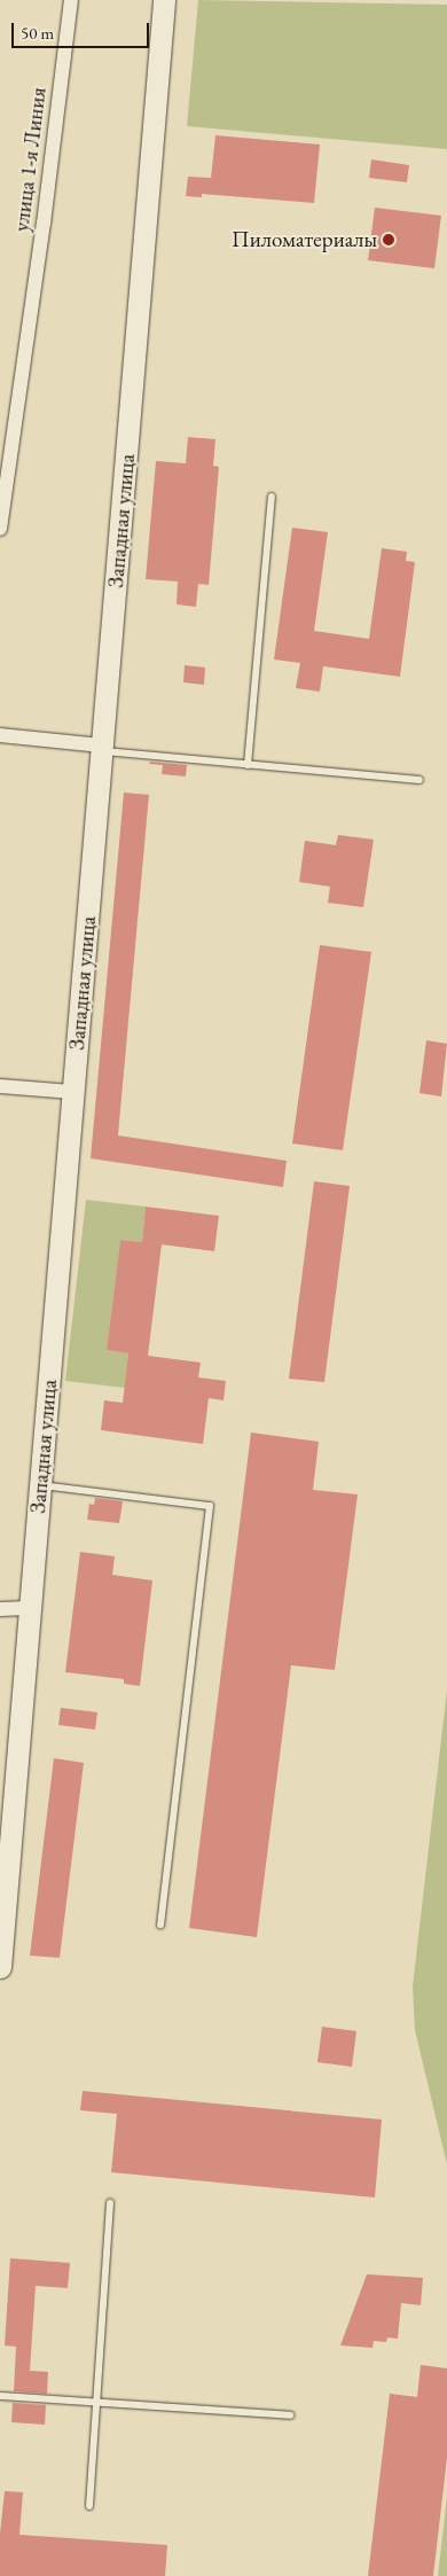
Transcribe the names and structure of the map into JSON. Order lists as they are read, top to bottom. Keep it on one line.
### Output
{"streets":{"street":["улица 1-я Линия","Западная улица"]},"places":["Пиломатериалы"],"scale_bar":"50 m"}
